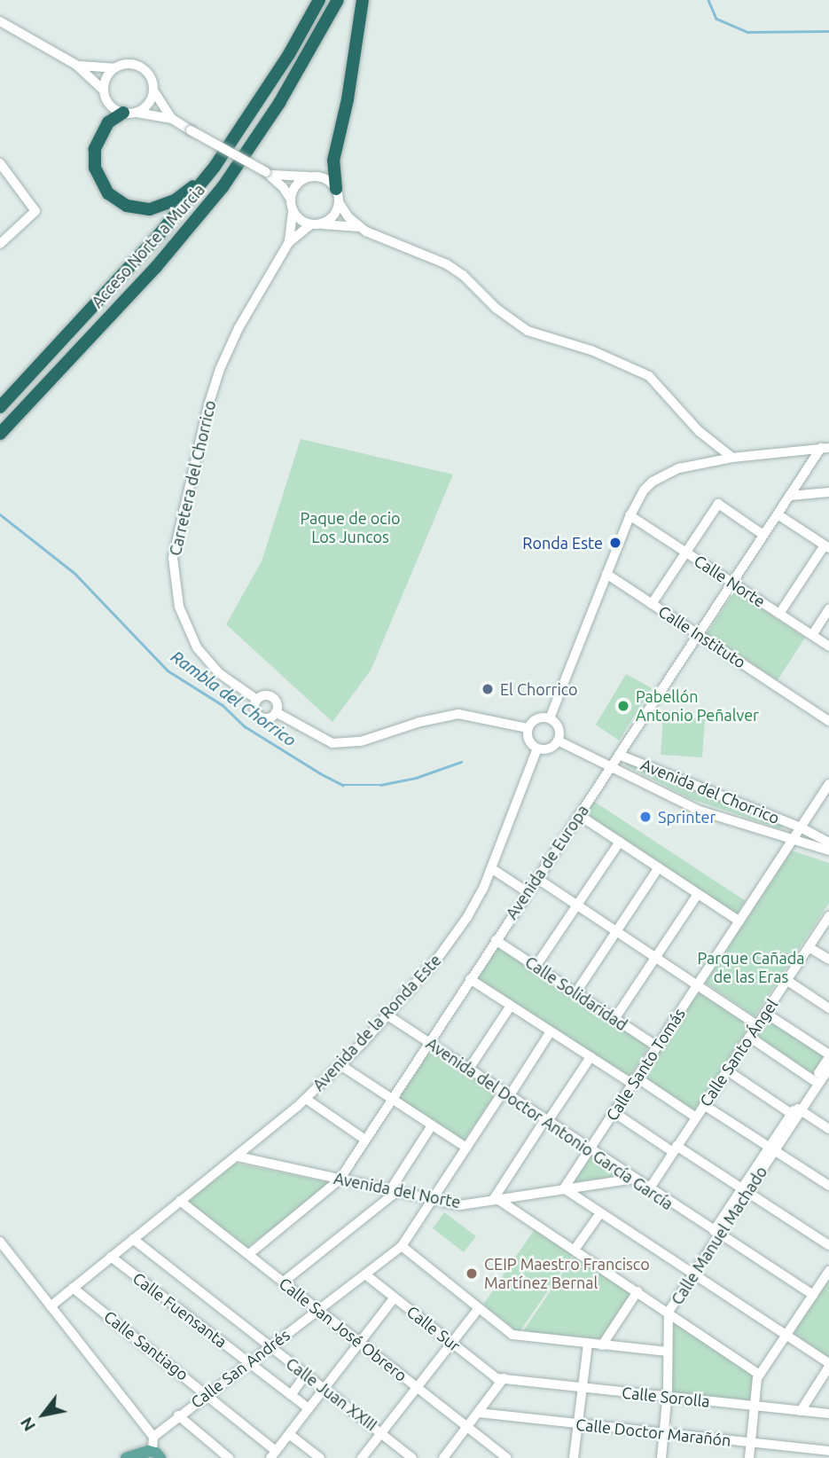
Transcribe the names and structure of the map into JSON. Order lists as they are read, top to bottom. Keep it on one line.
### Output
{"streets":{"highway":["Acceso Norte a Murcia"],"street":["Carretera del Chorrico","Calle Norte","Calle Instituto","Avenida del Chorrico","Avenida de Europa","Calle Solidaridad","Avenida de la Ronda Este","Calle Santo Ángel","Calle Santo Tomás","Avenida del Doctor Antonio García García","Avenida del Norte","Calle Manuel Machado","Calle Fuensanta","Calle Sur","Calle San José Obrero","Calle Santiago","Calle San Andrés","Calle Juan XXIII","Calle Sorolla","Calle Doctor Marañón"]},"crossings":[["Calle Norte","Avenida de Europa"],["Calle Instituto","Avenida de Europa"],["Avenida del Chorrico","Avenida de Europa"],["Avenida del Chorrico","Avenida de la Ronda Este"],["Avenida del Chorrico","Calle Santo Tomás"],["Avenida de Europa","Calle Solidaridad"],["Avenida de Europa","Avenida del Doctor Antonio García García"],["Avenida de Europa","Avenida del Norte"],["Avenida de Europa","Calle San José Obrero"],["Calle Solidaridad","Calle Santo Tomás"],["Avenida de la Ronda Este","Avenida del Doctor Antonio García García"],["Avenida de la Ronda Este","Avenida del Norte"],["Avenida de la Ronda Este","Calle Fuensanta"],["Avenida de la Ronda Este","Calle San José Obrero"],["Avenida de la Ronda Este","Calle Santiago"],["Avenida de la Ronda Este","Calle Juan XXIII"],["Calle Santo Ángel","Avenida del Doctor Antonio García García"],["Calle Santo Tomás","Avenida del Doctor Antonio García García"],["Calle Santo Tomás","Avenida del Norte"],["Avenida del Doctor Antonio García García","Avenida del Norte"],["Avenida del Doctor Antonio García García","Calle Manuel Machado"],["Avenida del Doctor Antonio García García","Calle San Andrés"],["Avenida del Norte","Calle San Andrés"],["Calle Manuel Machado","Calle Sorolla"],["Calle Manuel Machado","Calle Doctor Marañón"],["Calle Fuensanta","Calle San Andrés"],["Calle Sur","Calle San Andrés"],["Calle Sur","Calle Sorolla"],["Calle San José Obrero","Calle San Andrés"],["Calle Santiago","Calle San Andrés"],["Calle San Andrés","Calle Juan XXIII"]],"water":["Rambla del Chorrico"],"parks":["Paque de ocio Los Juncos","Parque Cañada de las Eras"],"places":["Ronda Este","El Chorrico","Pabellón Antonio Peñalver","Sprinter","CEIP Maestro Francisco Martínez Bernal"],"north":"bottom left"}
